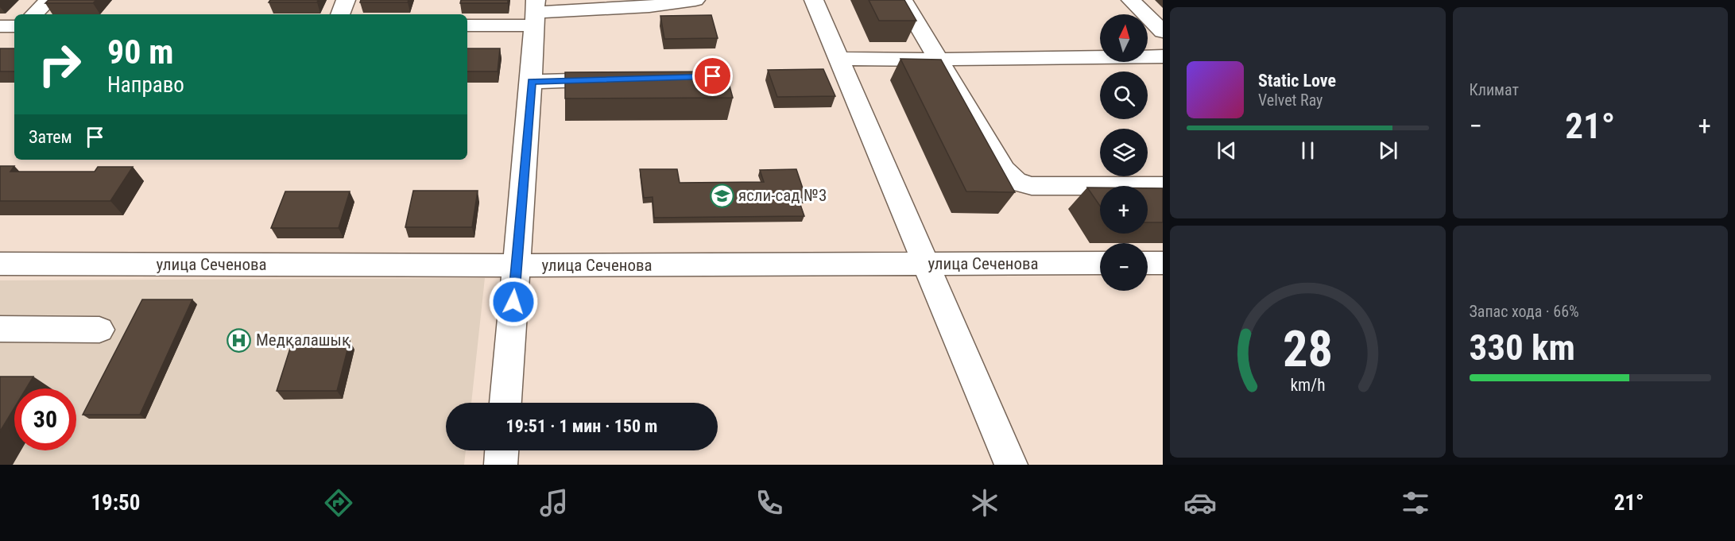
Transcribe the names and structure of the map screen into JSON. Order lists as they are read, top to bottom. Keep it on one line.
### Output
{"streets":{"street":["улица Сеченова"]},"places":{"school or university":["ясли-сад №3"],"hospital":["Медқалашық"]},"north":"top","page":{"tile":["Климат",["Запас хода · 66%","330 km"]],"map_buttons":["+","−"],"turn":["90 m","Направо"],"song":["Static Love","Velvet Ray"],"heat":["−","21°","+"],"then":"Затем","limit":"30","trip":"19:51 · 1 мин · 150 m","tabs":["19:50","21°"],"gauge":["28","km/h"]}}
